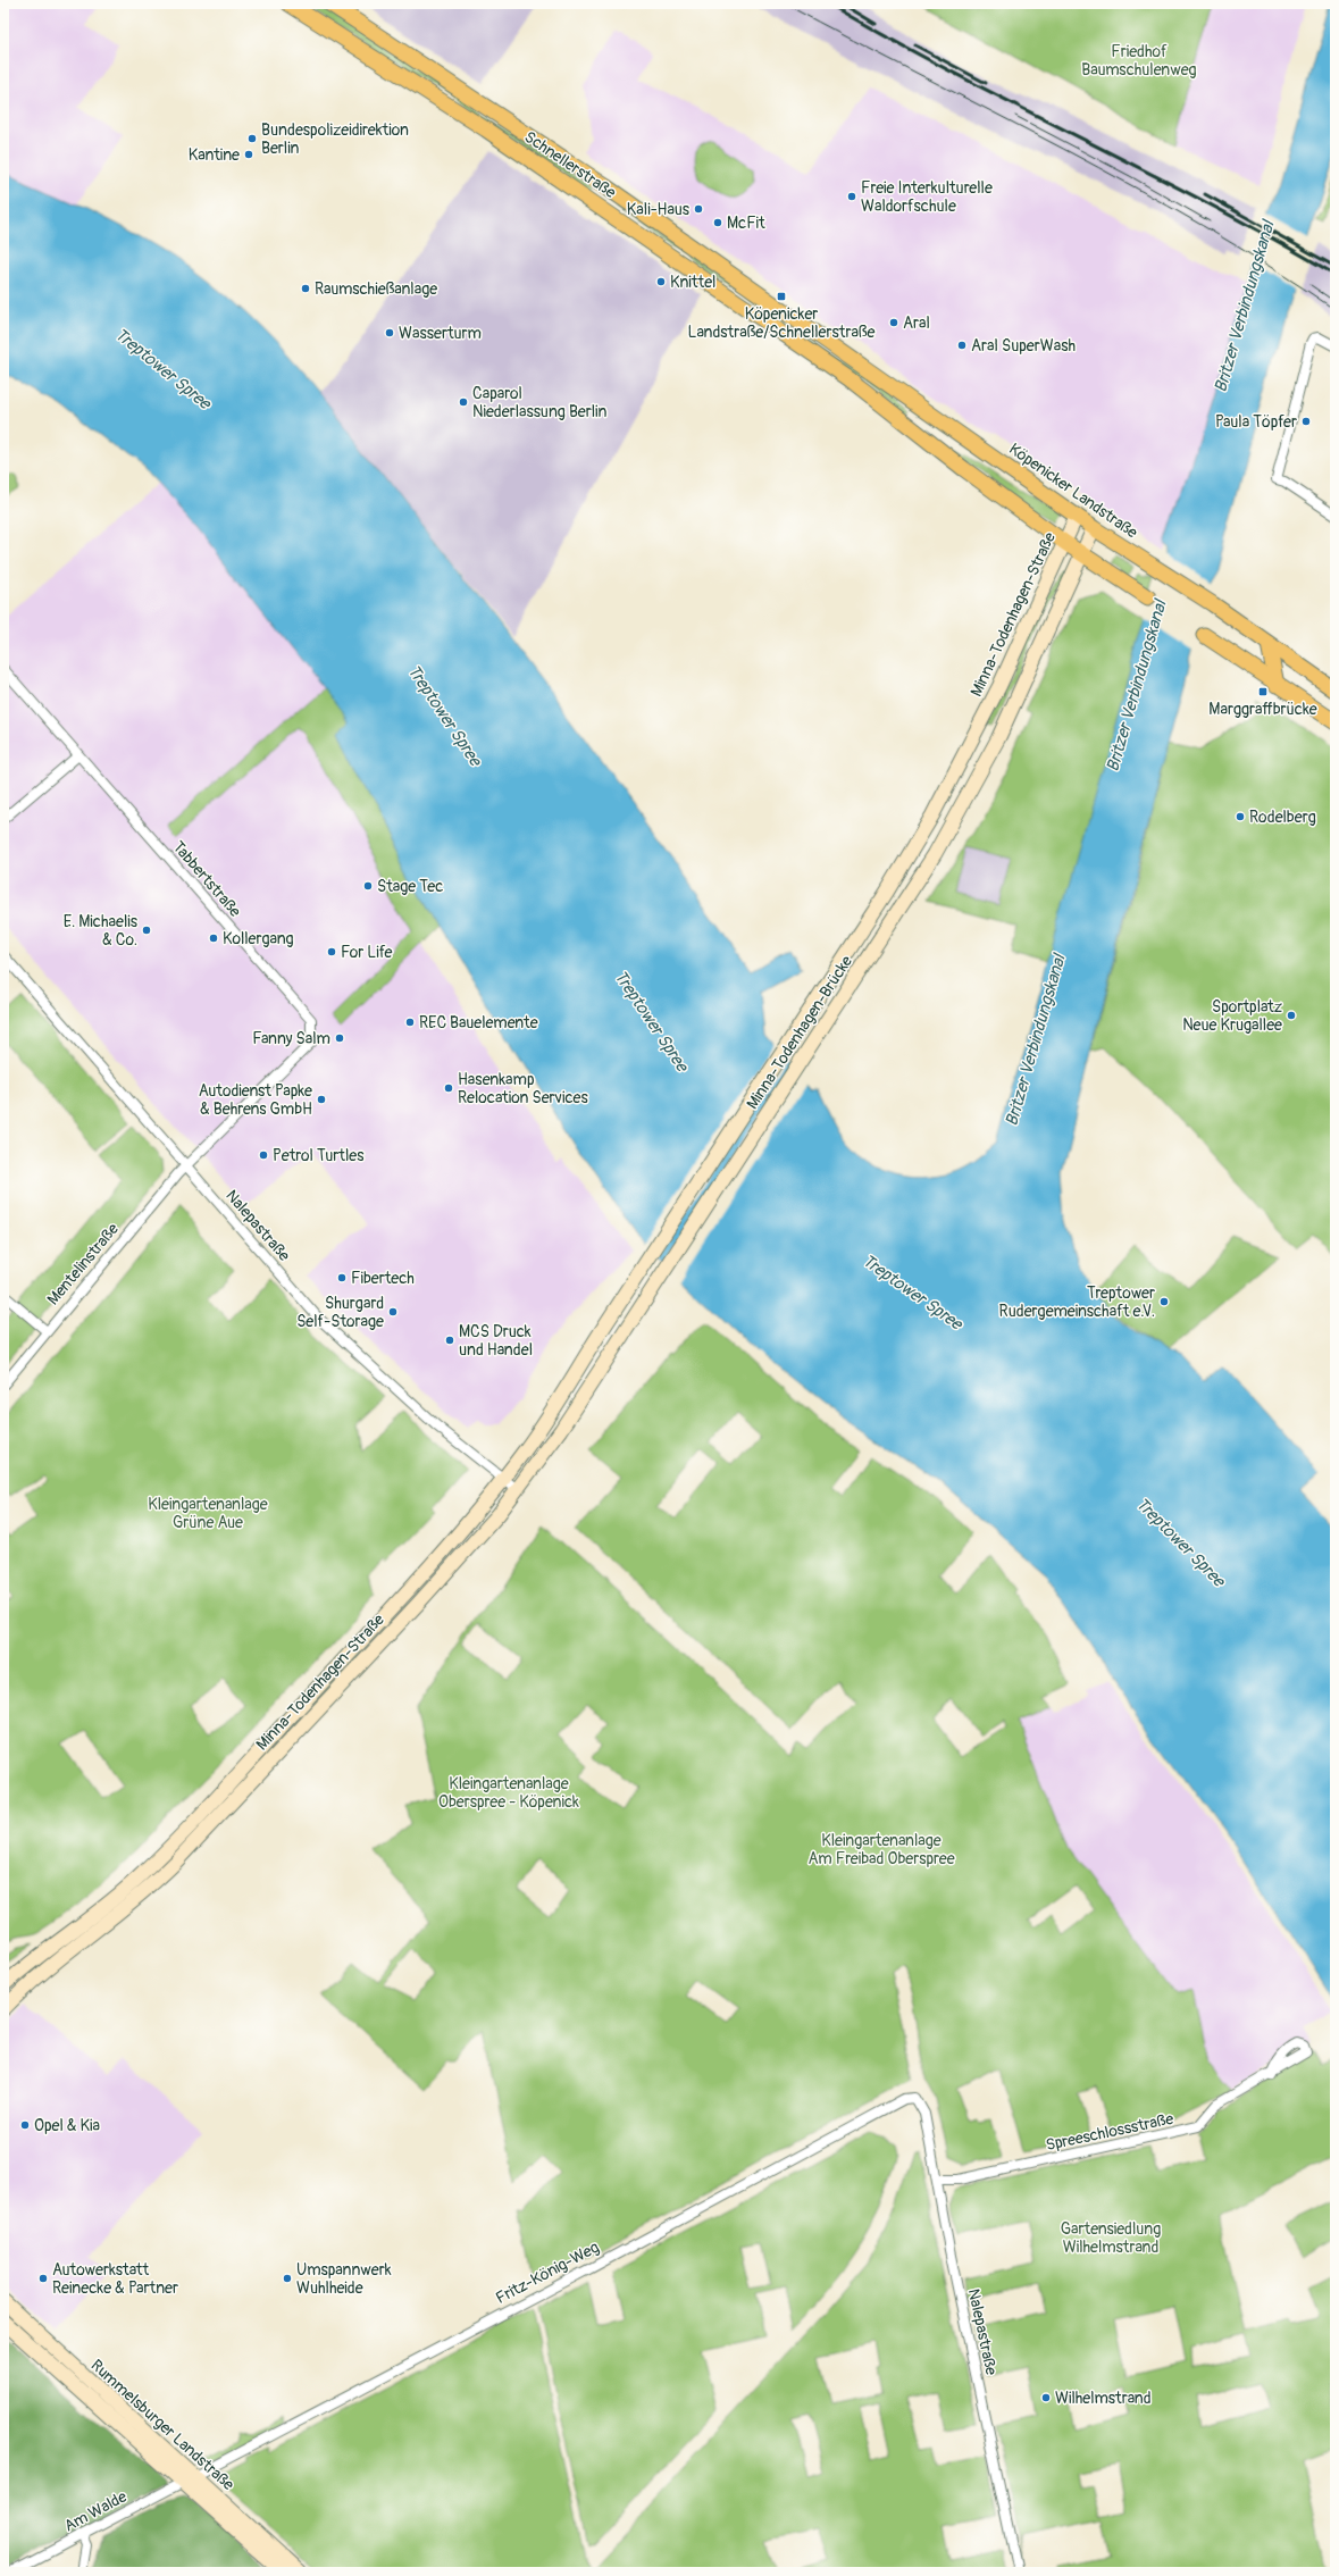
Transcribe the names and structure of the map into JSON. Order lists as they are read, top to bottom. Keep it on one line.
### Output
{"streets":{"main road":["Schnellerstraße","Köpenicker Landstraße","Minna-Todenhagen-Straße","Minna-Todenhagen-Brücke","Rummelsburger Landstraße"],"street":["Tabbertstraße","Nalepastraße","Mentelinstraße","Spreeschlossstraße","Fritz-König-Weg","Am Walde"]},"crossings":[["Schnellerstraße","Köpenicker Landstraße"],["Schnellerstraße","Minna-Todenhagen-Straße"],["Köpenicker Landstraße","Minna-Todenhagen-Straße"],["Minna-Todenhagen-Straße","Minna-Todenhagen-Brücke"],["Minna-Todenhagen-Straße","Nalepastraße"],["Tabbertstraße","Nalepastraße"],["Tabbertstraße","Mentelinstraße"],["Nalepastraße","Mentelinstraße"],["Nalepastraße","Spreeschlossstraße"],["Nalepastraße","Fritz-König-Weg"],["Fritz-König-Weg","Rummelsburger Landstraße"],["Fritz-König-Weg","Am Walde"],["Rummelsburger Landstraße","Am Walde"]],"water":["Britzer Verbindungskanal","Treptower Spree"],"parks":["Friedhof Baumschulenweg","Kleingartenanlage Grüne Aue","Kleingartenanlage Oberspree - Köpenick","Kleingartenanlage Am Freibad Oberspree","Gartensiedlung Wilhelmstrand"],"places":{"other":["Bundespolizeidirektion Berlin","Kantine","Freie Interkulturelle Waldorfschule","Kali-Haus","McFit","Knittel","Raumschießanlage","Aral","Wasserturm","Aral SuperWash","Caparol Niederlassung Berlin","Paula Töpfer","Rodelberg","Stage Tec","E. Michaelis & Co.","Kollergang","For Life","Sportplatz Neue Krugallee","REC Bauelemente","Fanny Salm","Hasenkamp Relocation Services","Autodienst Papke & Behrens GmbH","Petrol Turtles","Fibertech","Treptower Rudergemeinschaft e.V.","Shurgard Self-Storage","MCS Druck und Handel","Opel & Kia","Autowerkstatt Reinecke & Partner","Umspannwerk Wuhlheide","Wilhelmstrand"],"transit":["Köpenicker Landstraße/Schnellerstraße","Marggraffbrücke"]}}
